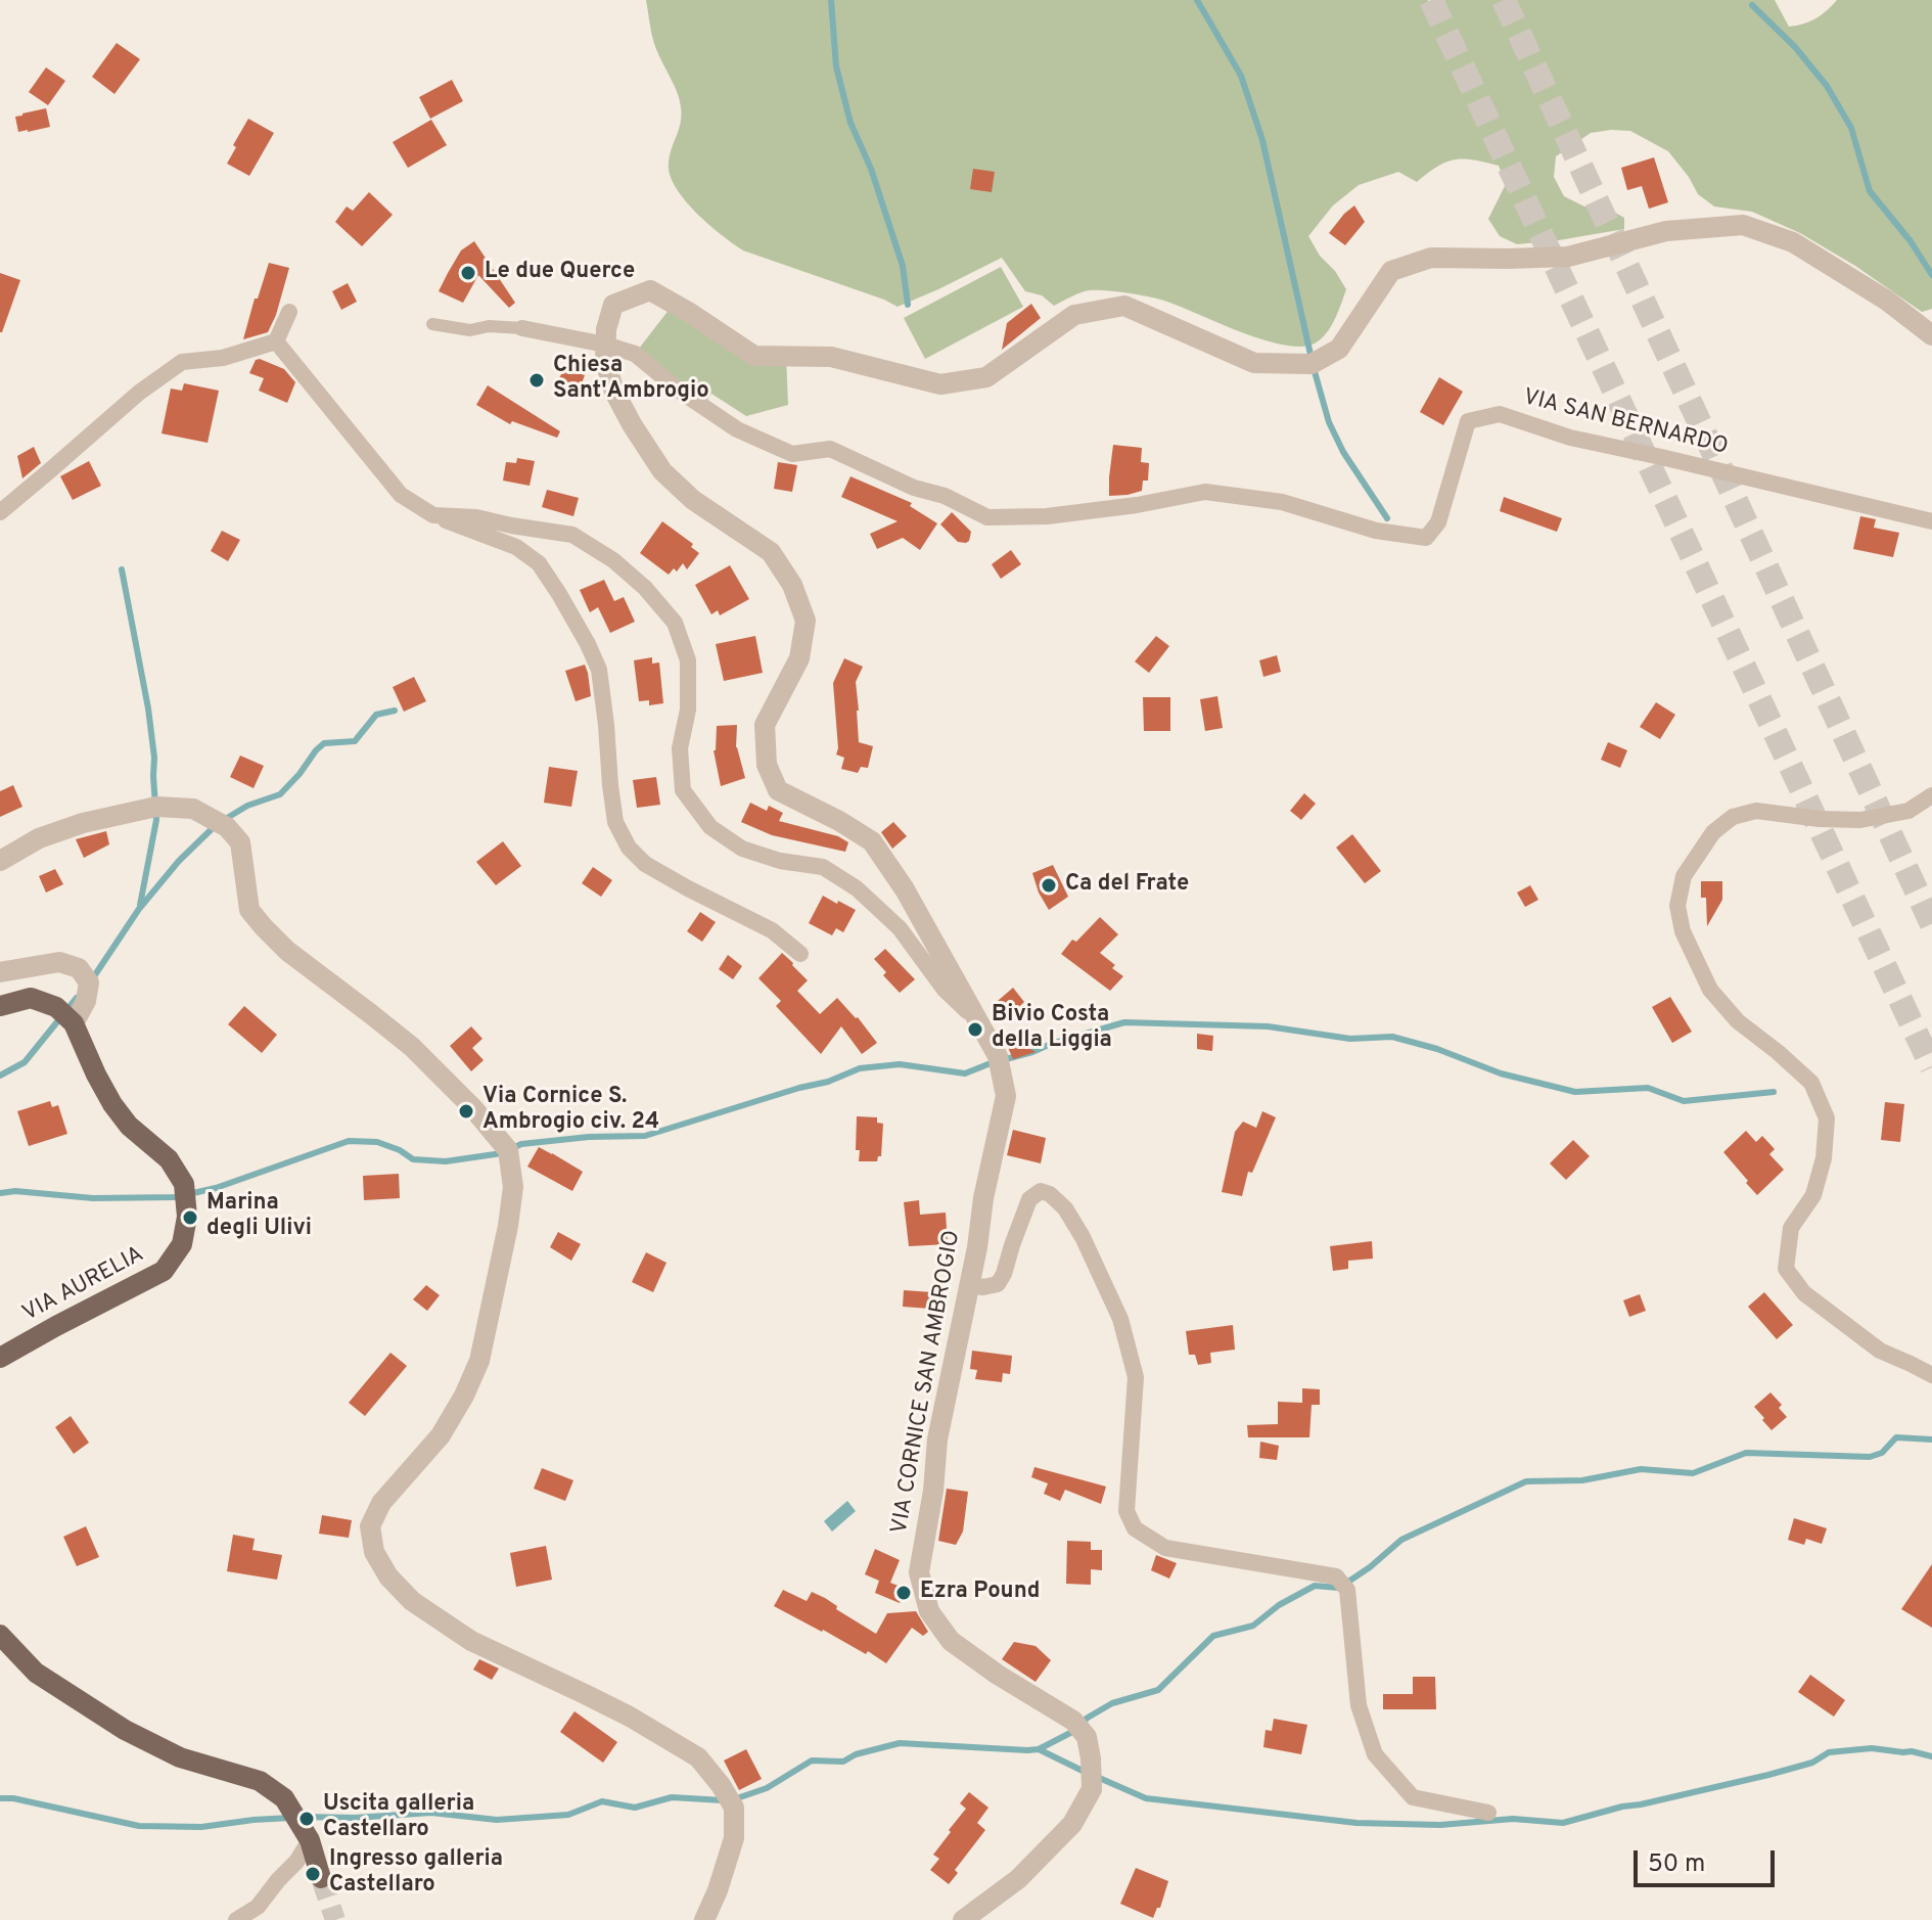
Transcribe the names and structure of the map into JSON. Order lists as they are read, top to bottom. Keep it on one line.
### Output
{"streets":{"main road":["VIA AURELIA"],"street":["VIA SAN BERNARDO","VIA CORNICE SAN AMBROGIO"]},"crossings":[["VIA SAN BERNARDO","VIA CORNICE SAN AMBROGIO"]],"places":["Le due Querce","Chiesa Sant'Ambrogio","Ca del Frate","Bivio Costa della Liggia","Via Cornice S. Ambrogio civ. 24","Marina degli Ulivi","Ezra Pound","Uscita galleria Castellaro","Ingresso galleria Castellaro"],"scale_bar":"50 m"}
